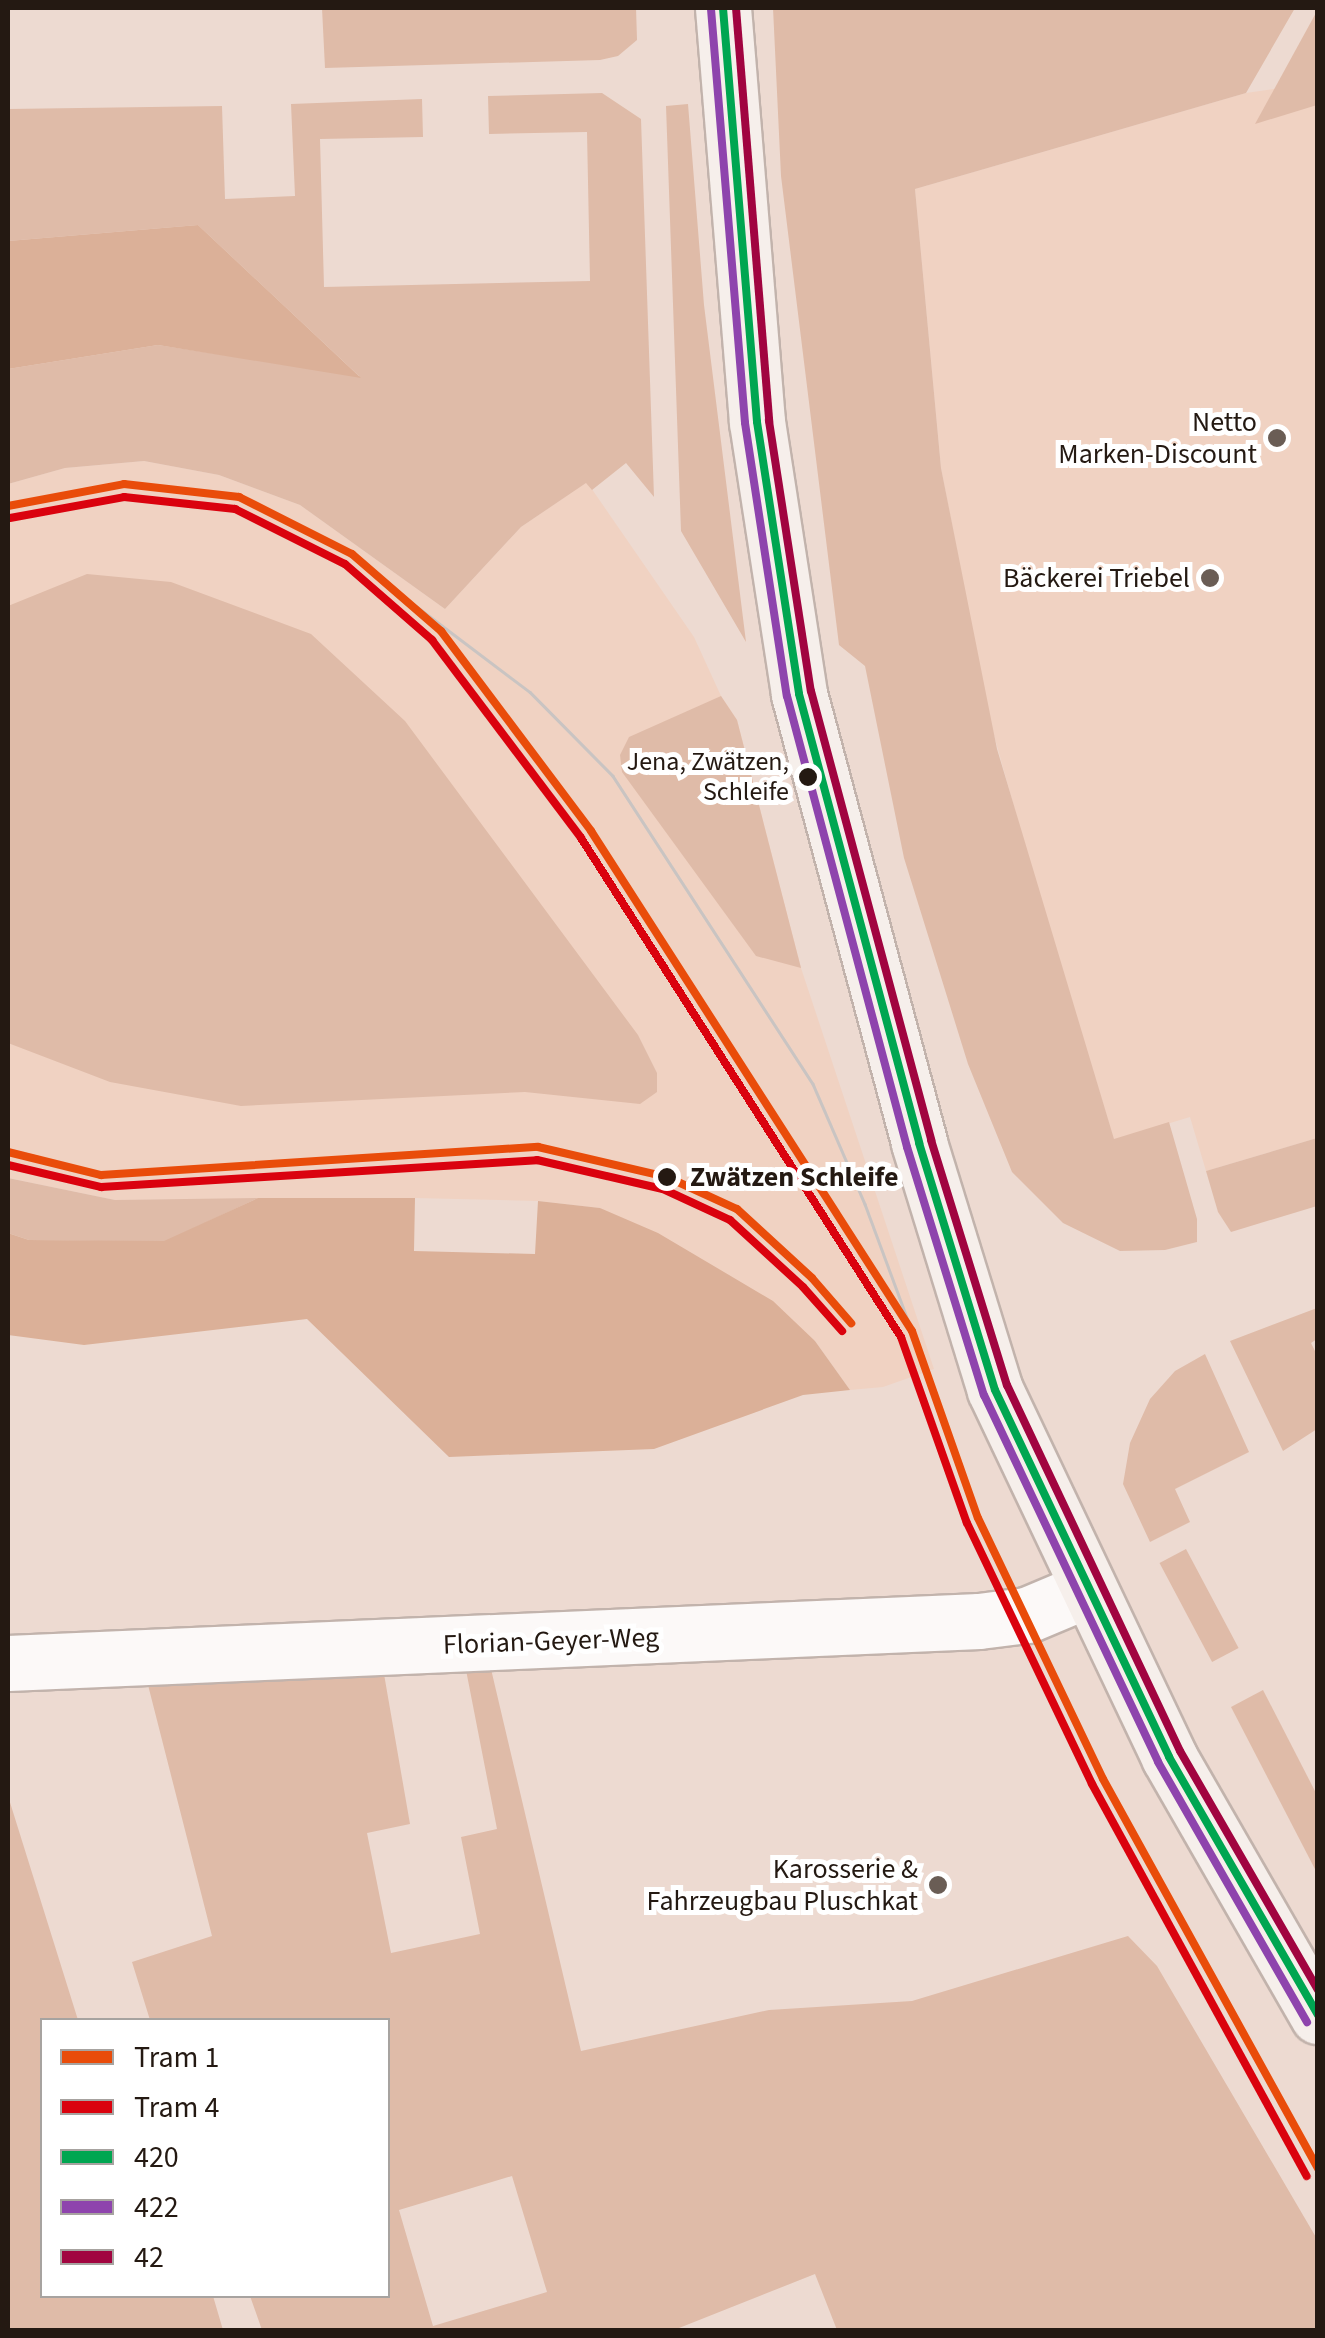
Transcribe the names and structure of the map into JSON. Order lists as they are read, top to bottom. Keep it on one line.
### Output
{"streets":{"street":["Florian-Geyer-Weg"]},"places":["Netto Marken-Discount","Bäckerei Triebel","Jena, Zwätzen, Schleife","Zwätzen Schleife","Karosserie & Fahrzeugbau Pluschkat"],"lines":["transit line 420","transit line 42","transit line 422","tram line 1","tram line 4"],"legend":["Tram 1","Tram 4","420","422","42"]}
